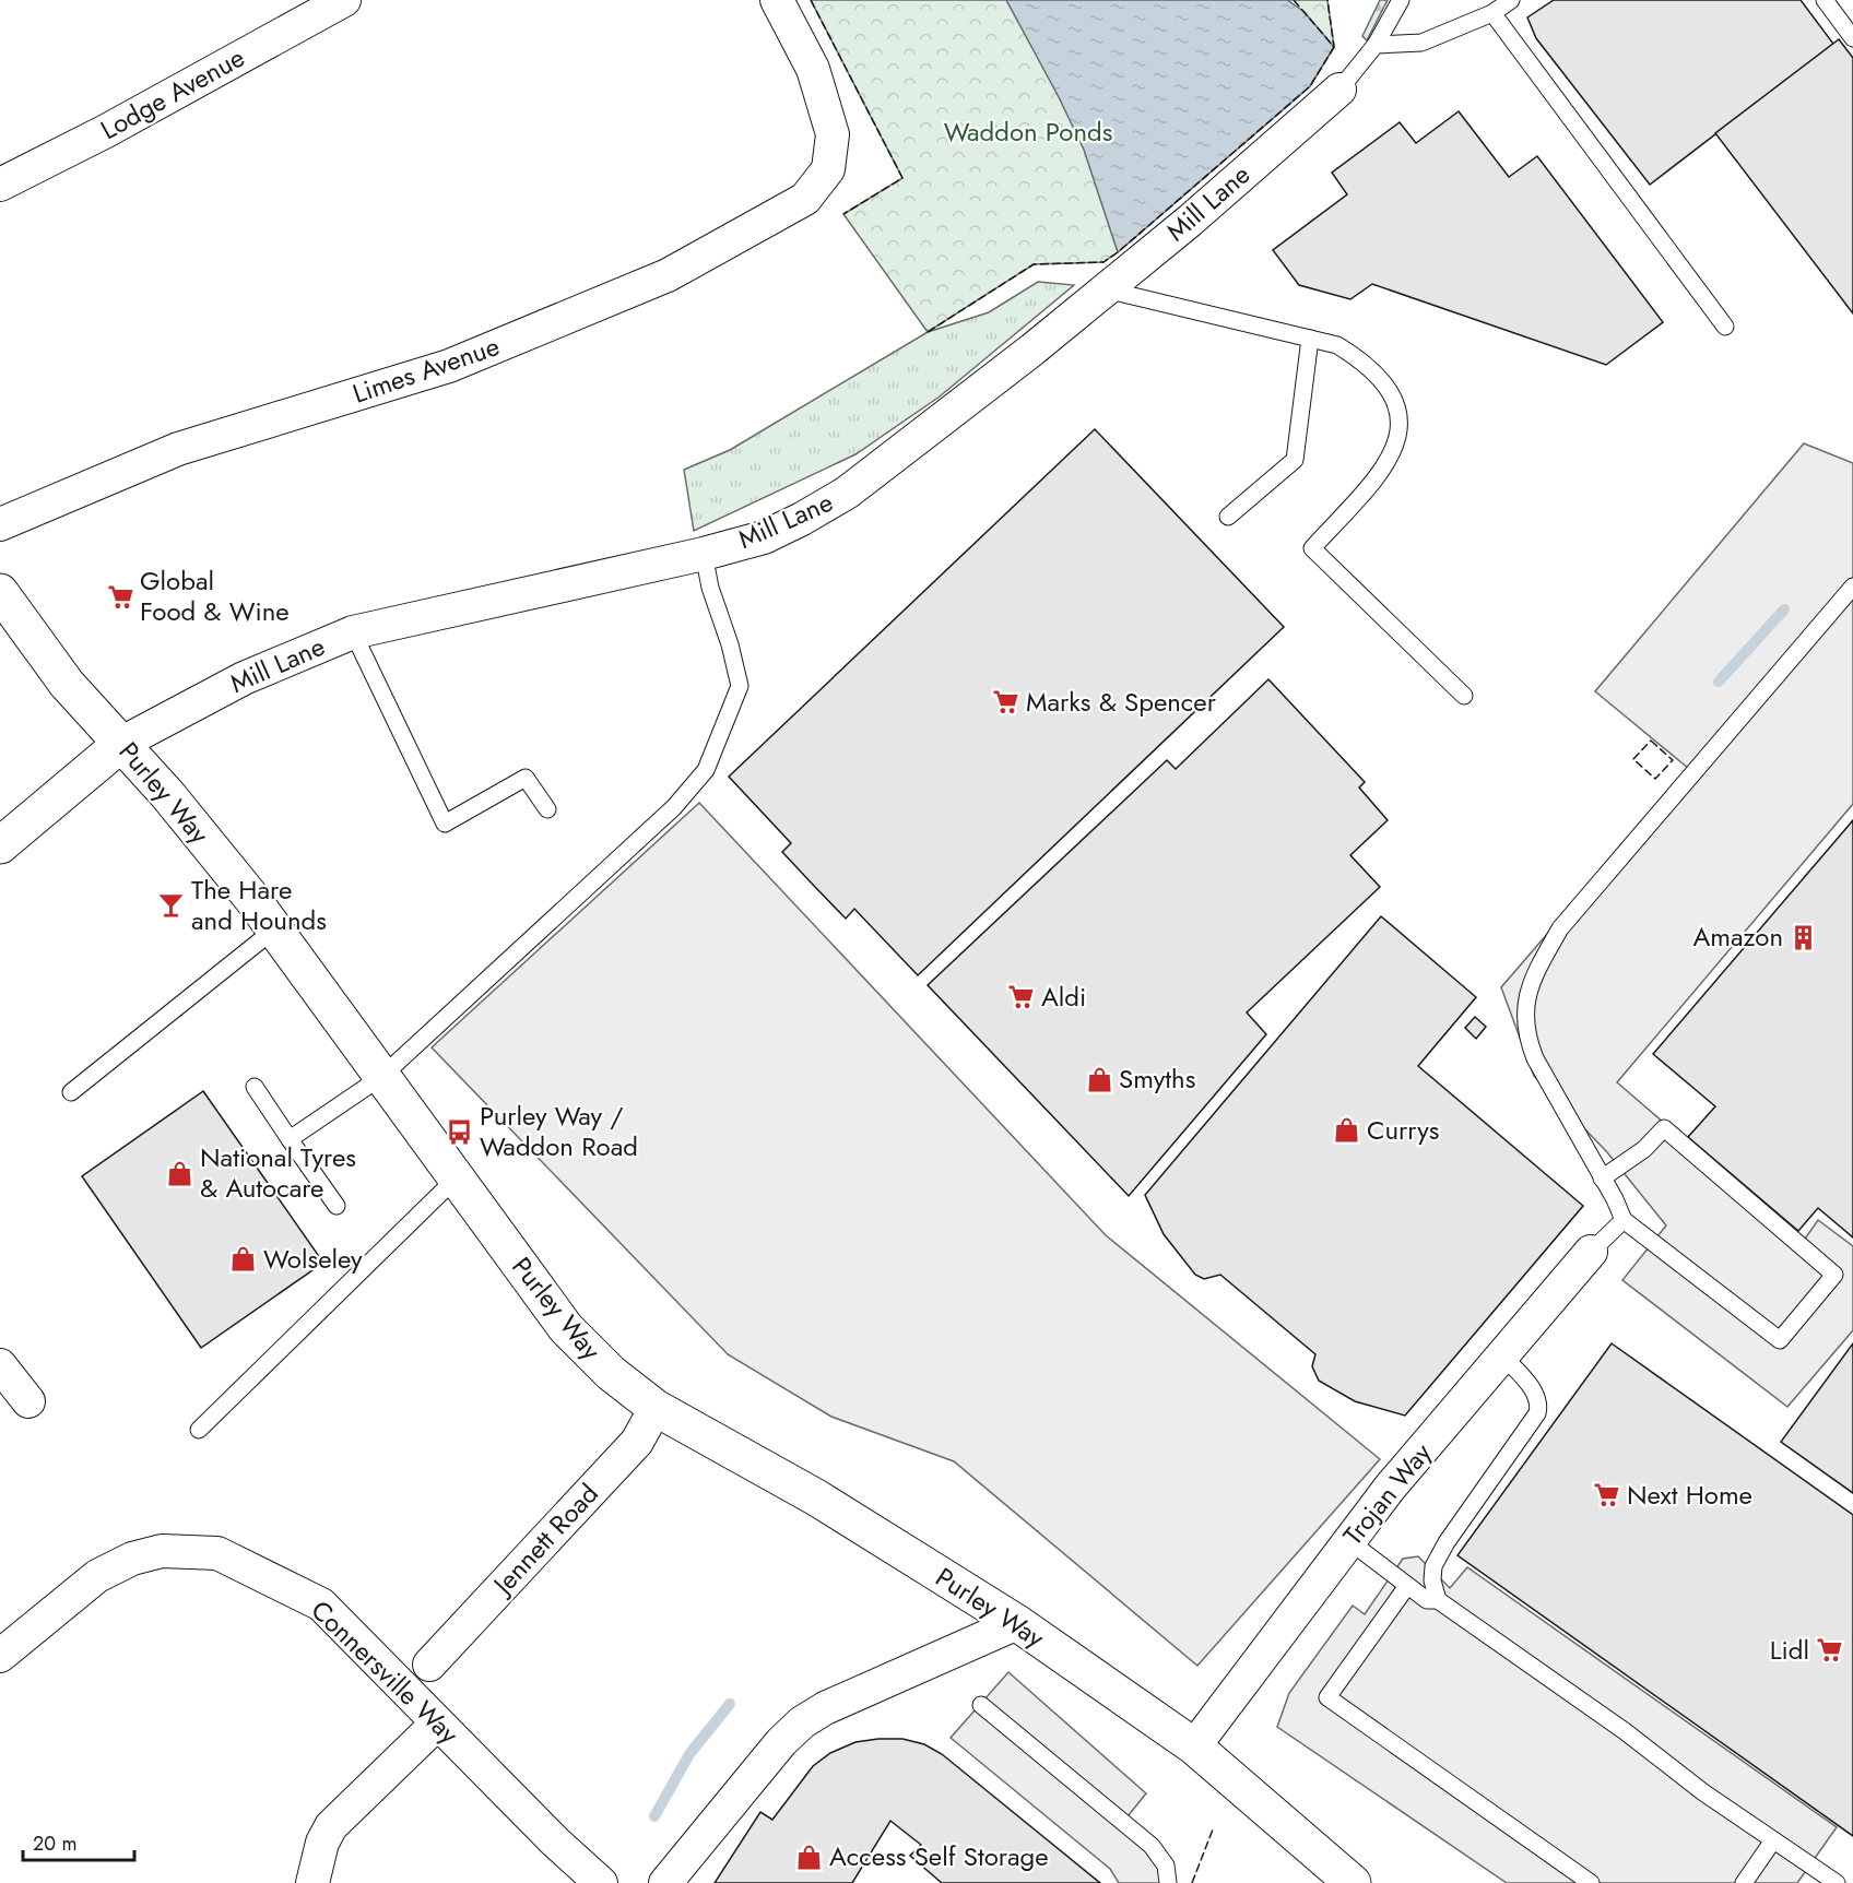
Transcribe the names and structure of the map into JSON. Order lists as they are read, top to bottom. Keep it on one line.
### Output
{"streets":{"main road":["Purley Way"],"street":["Lodge Avenue","Mill Lane","Limes Avenue","Trojan Way","Jennett Road","Connersville Way"]},"crossings":[["Mill Lane","Purley Way"],["Purley Way","Trojan Way"],["Purley Way","Jennett Road"]],"parks":["Waddon Ponds"],"places":{"supermarket":["Global Food & Wine","Marks & Spencer","Aldi","Next Home","Lidl"],"bar":["The Hare and Hounds"],"building":["Amazon"],"shop":["Smyths","Currys","National Tyres & Autocare","Wolseley","Access Self Storage"],"bus stop":["Purley Way / Waddon Road"]},"scale_bar":"20 m"}
